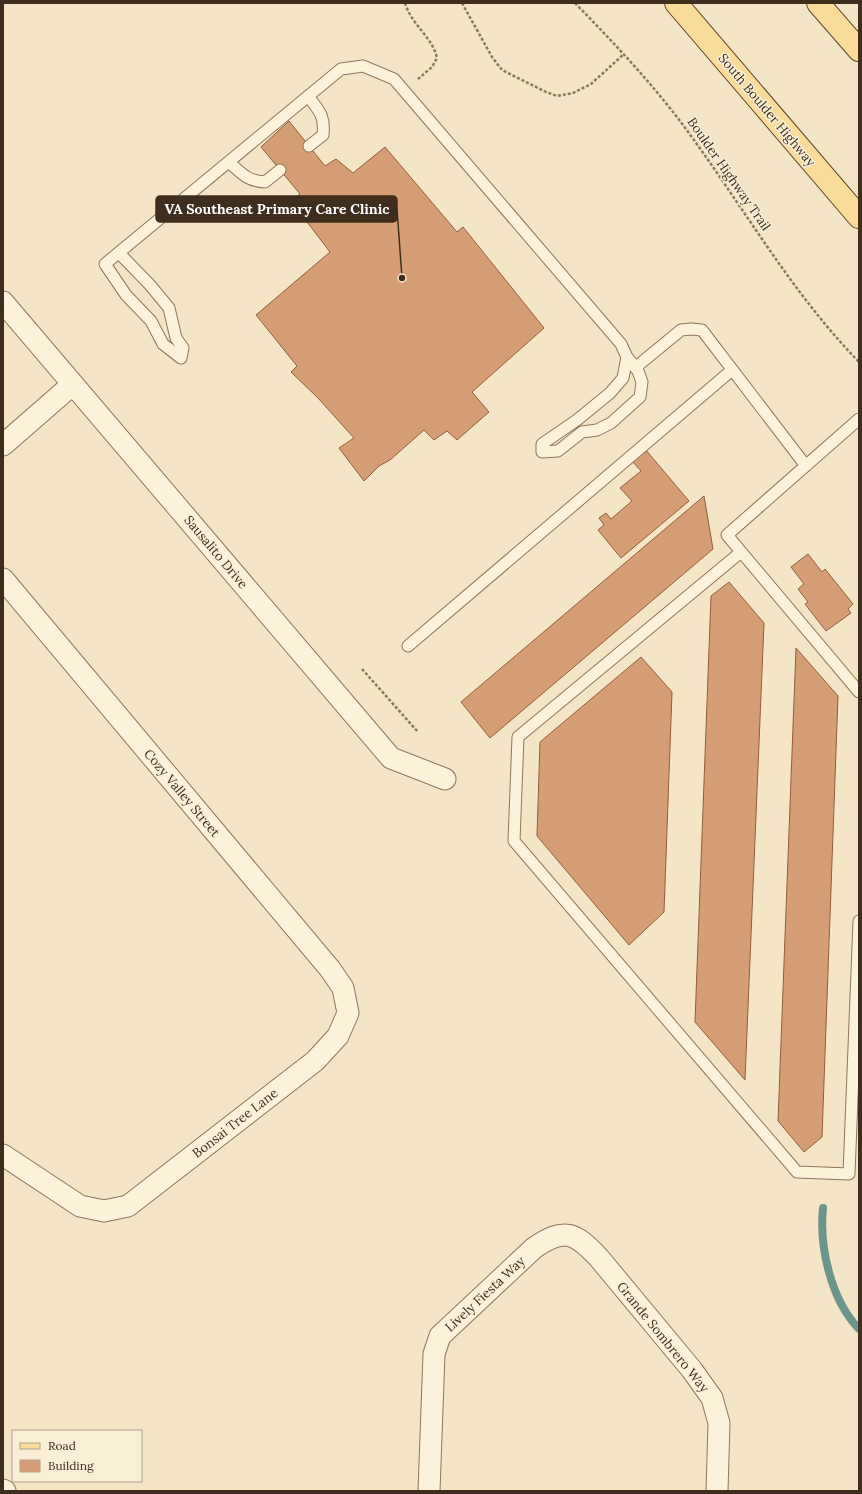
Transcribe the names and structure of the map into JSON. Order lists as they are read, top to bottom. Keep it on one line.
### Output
{"streets":{"main road":["South Boulder Highway"],"street":["Sausalito Drive","Cozy Valley Street","Bonsai Tree Lane","Lively Fiesta Way","Grande Sombrero Way"],"path":["Boulder Highway Trail"]},"crossings":[["Cozy Valley Street","Bonsai Tree Lane"],["Lively Fiesta Way","Grande Sombrero Way"]],"places":["VA Southeast Primary Care Clinic"],"legend":["Road","Building"]}
